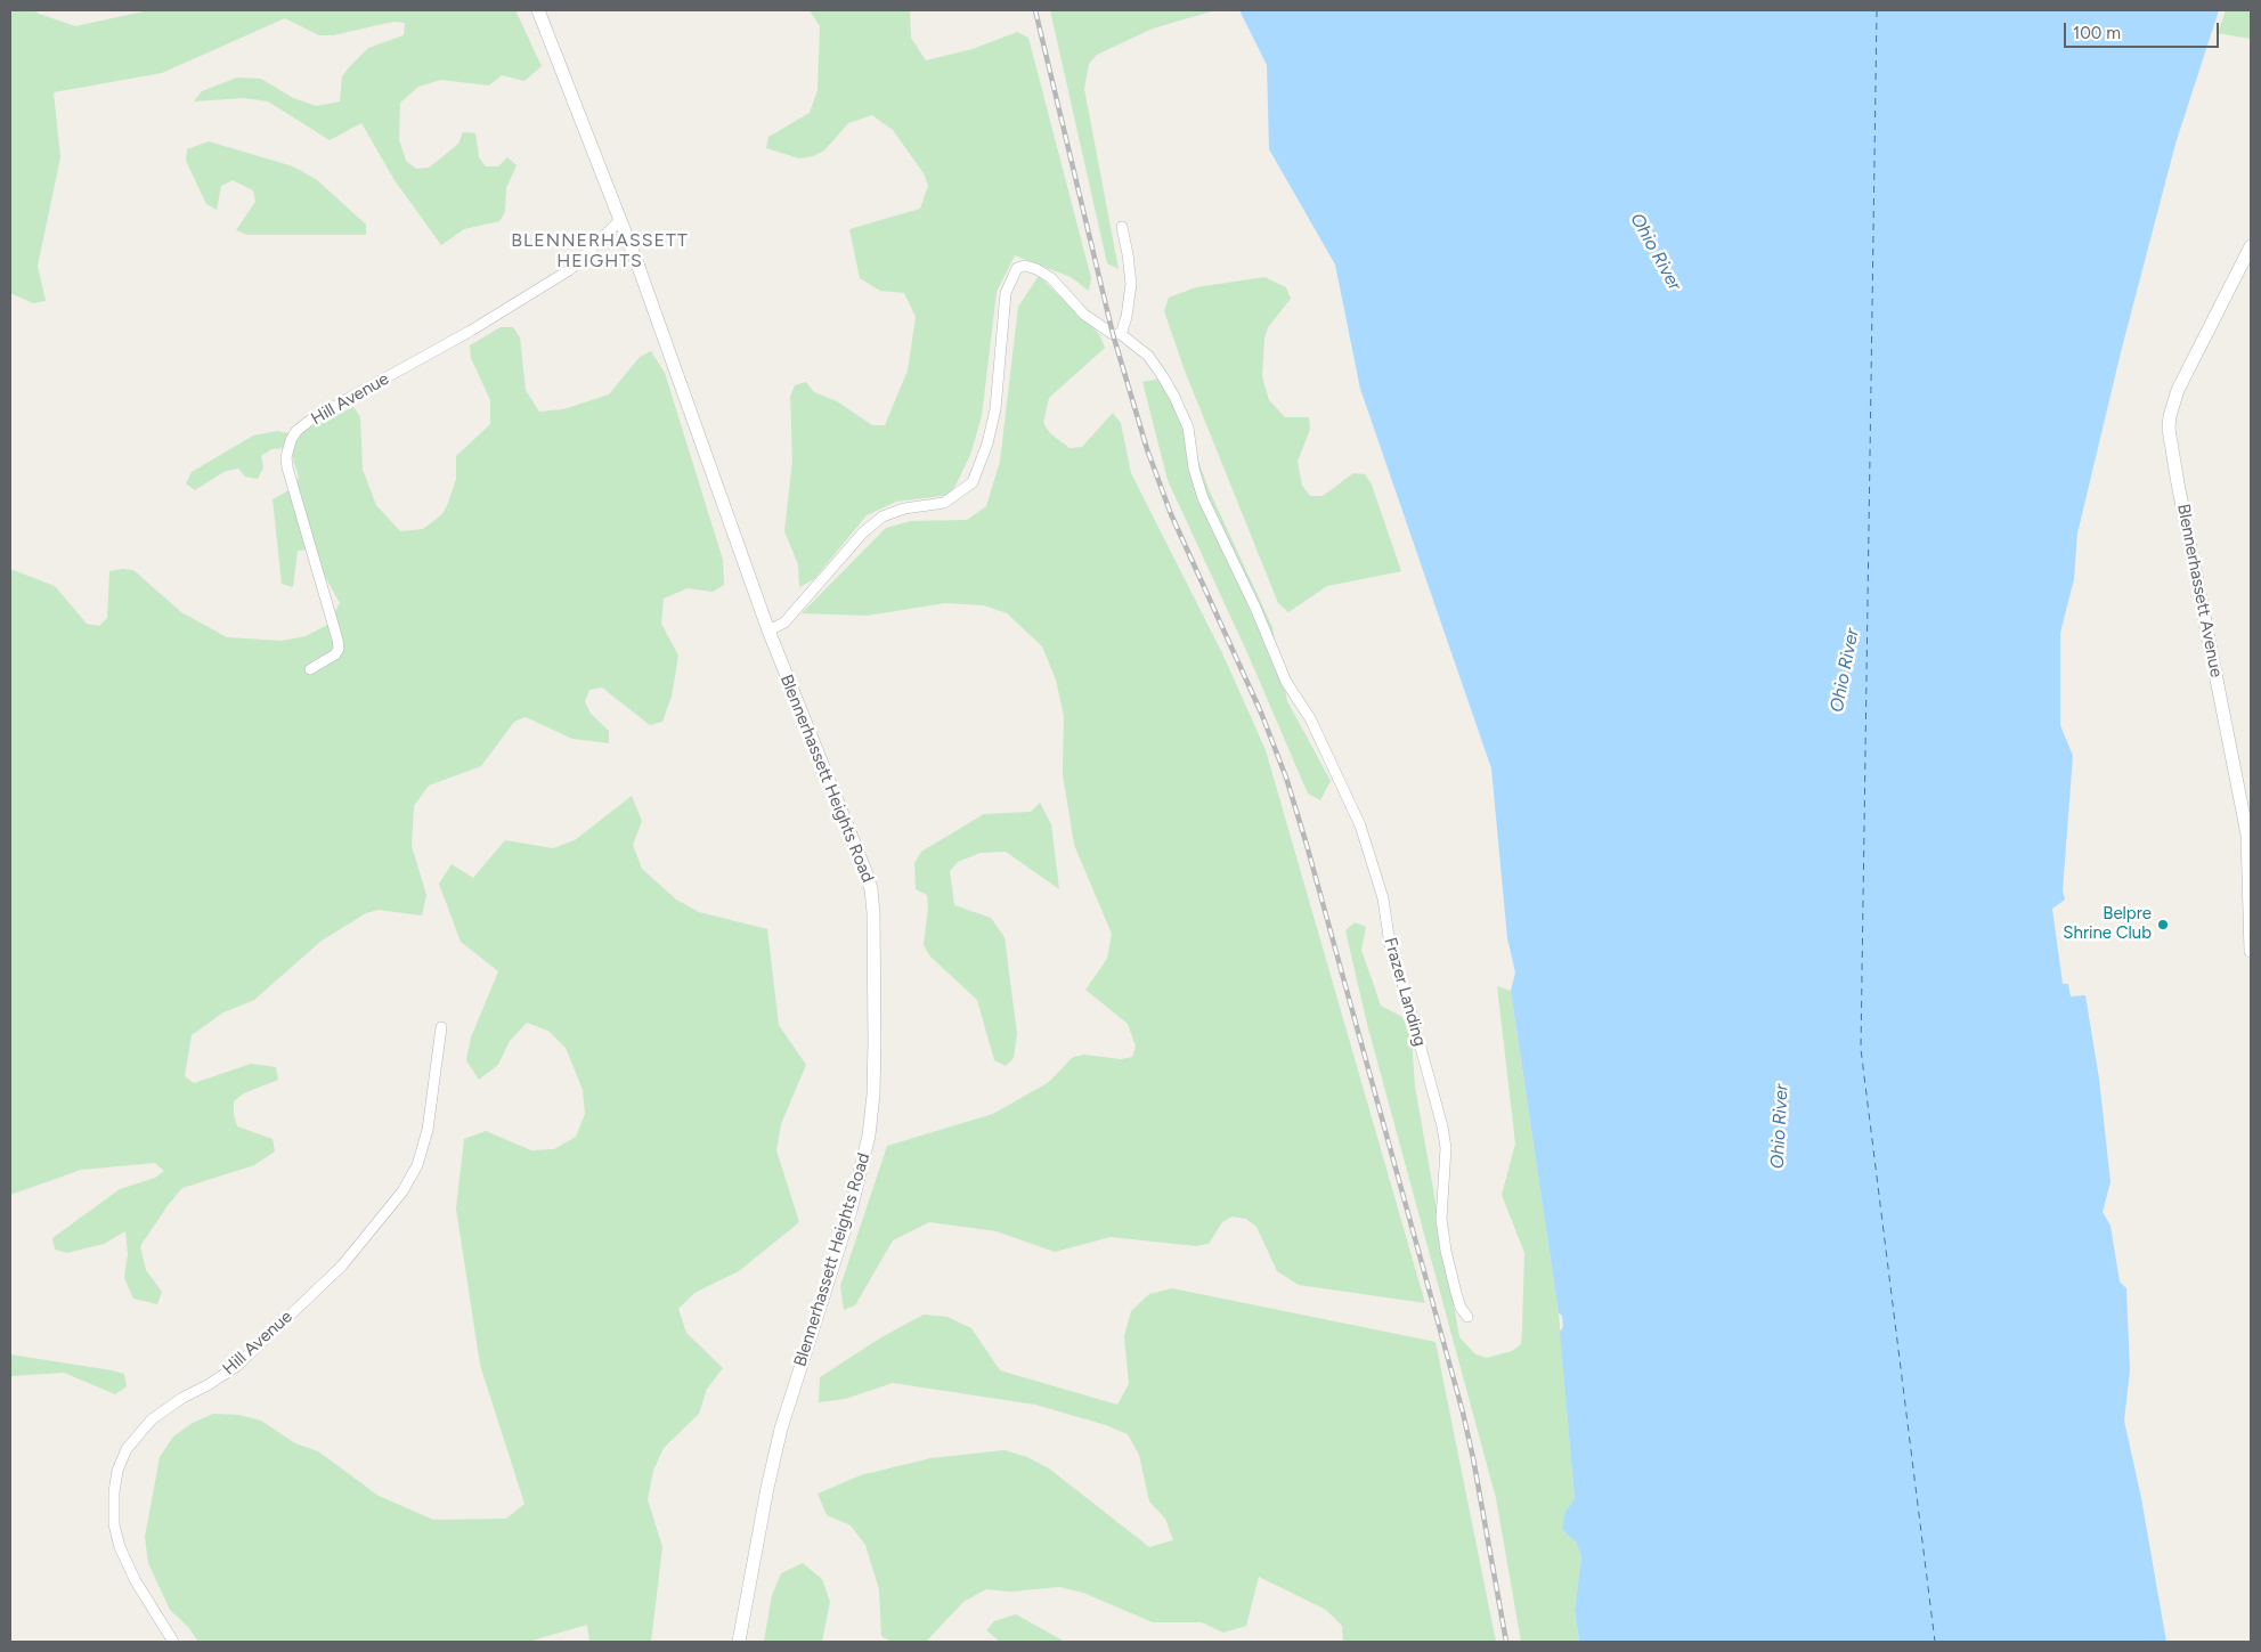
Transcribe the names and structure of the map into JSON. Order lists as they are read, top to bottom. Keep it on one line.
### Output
{"streets":{"street":["Hill Avenue","Blennerhassett Avenue","Blennerhassett Heights Road","Frazer Landing"]},"crossings":[["Hill Avenue","Blennerhassett Heights Road"],["Blennerhassett Heights Road","Frazer Landing"]],"districts":["BLENNERHASSETT HEIGHTS"],"water":["Ohio River"],"places":["Belpre Shrine Club"],"scale_bar":"100 m"}
